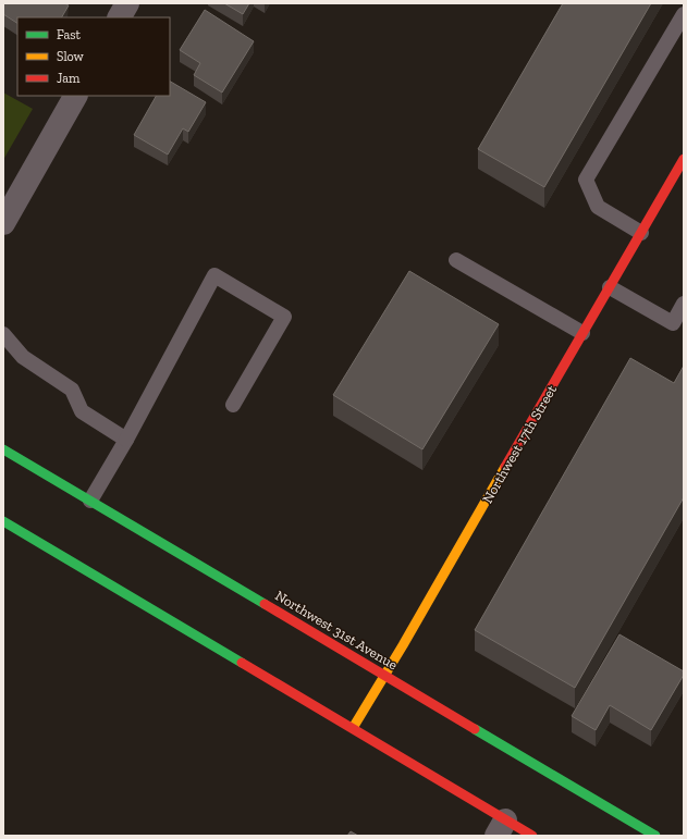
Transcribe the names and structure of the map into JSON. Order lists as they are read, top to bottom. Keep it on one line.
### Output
{"streets":{"main road":["Northwest 17th Street","Northwest 31st Avenue"]},"crossings":[["Northwest 17th Street","Northwest 31st Avenue"]],"legend":["Fast","Slow","Jam"]}
